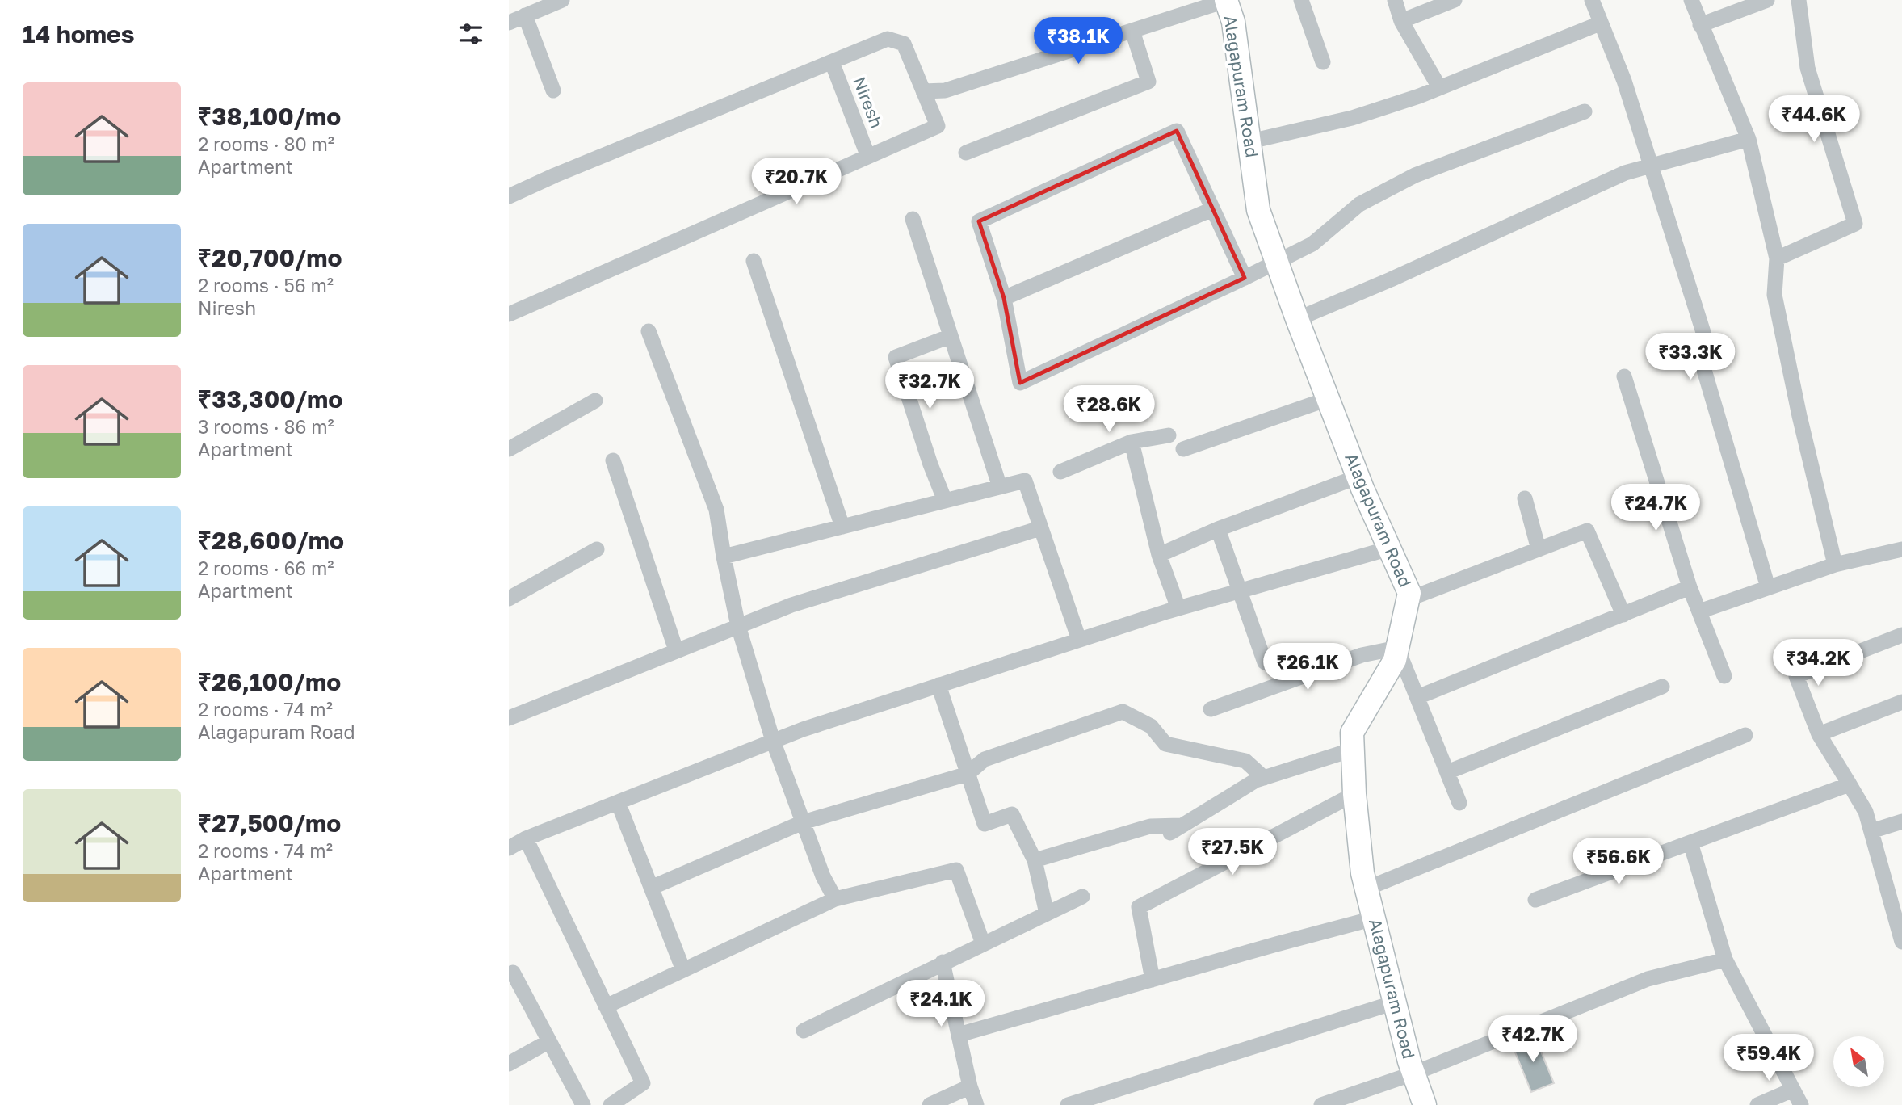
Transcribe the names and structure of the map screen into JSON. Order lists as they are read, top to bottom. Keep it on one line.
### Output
{"streets":{"main road":["Alagapuram Road"],"street":["Niresh"]},"north":"top left","page":{"heading":"14 homes","price":["₹38.1K","₹44.6K","₹20.7K","₹33.3K","₹32.7K","₹28.6K","₹24.7K","₹34.2K","₹26.1K","₹27.5K","₹56.6K","₹24.1K","₹42.7K","₹59.4K"],"list":[{"name":"₹38,100/mo","note":"2 rooms · 80 m² · Apartment"},{"name":"₹20,700/mo","note":"2 rooms · 56 m² · Niresh"},{"name":"₹33,300/mo","note":"3 rooms · 86 m² · Apartment"},{"name":"₹28,600/mo","note":"2 rooms · 66 m² · Apartment"},{"name":"₹26,100/mo","note":"2 rooms · 74 m² · Alagapuram Road"},{"name":"₹27,500/mo","note":"2 rooms · 74 m² · Apartment"}]}}
